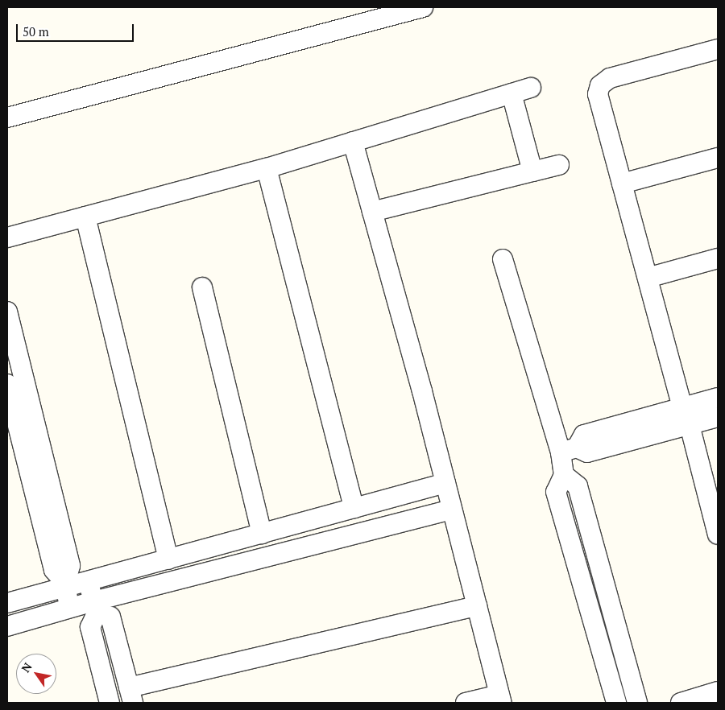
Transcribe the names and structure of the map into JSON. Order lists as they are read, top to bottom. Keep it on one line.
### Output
{"scale_bar":"50 m","north":"top left"}
